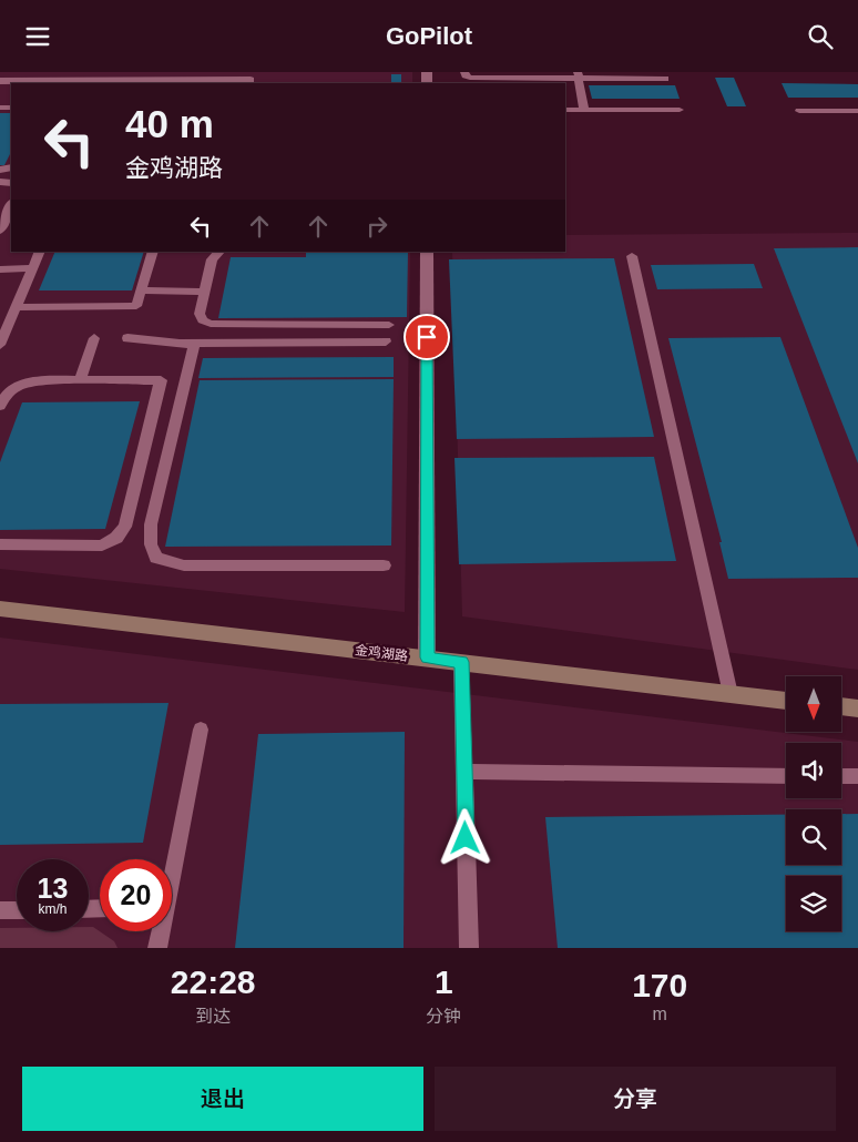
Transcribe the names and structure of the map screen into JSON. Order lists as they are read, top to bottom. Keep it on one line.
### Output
{"streets":{"street":["金鸡湖路"]},"north":"bottom","page":{"header":"GoPilot","turn":["40 m","金鸡湖路"],"speed":"13 km/h","limit":"20","eta":["22:28","到达","1","分钟","170","m"],"buttons":["退出","分享"]}}
